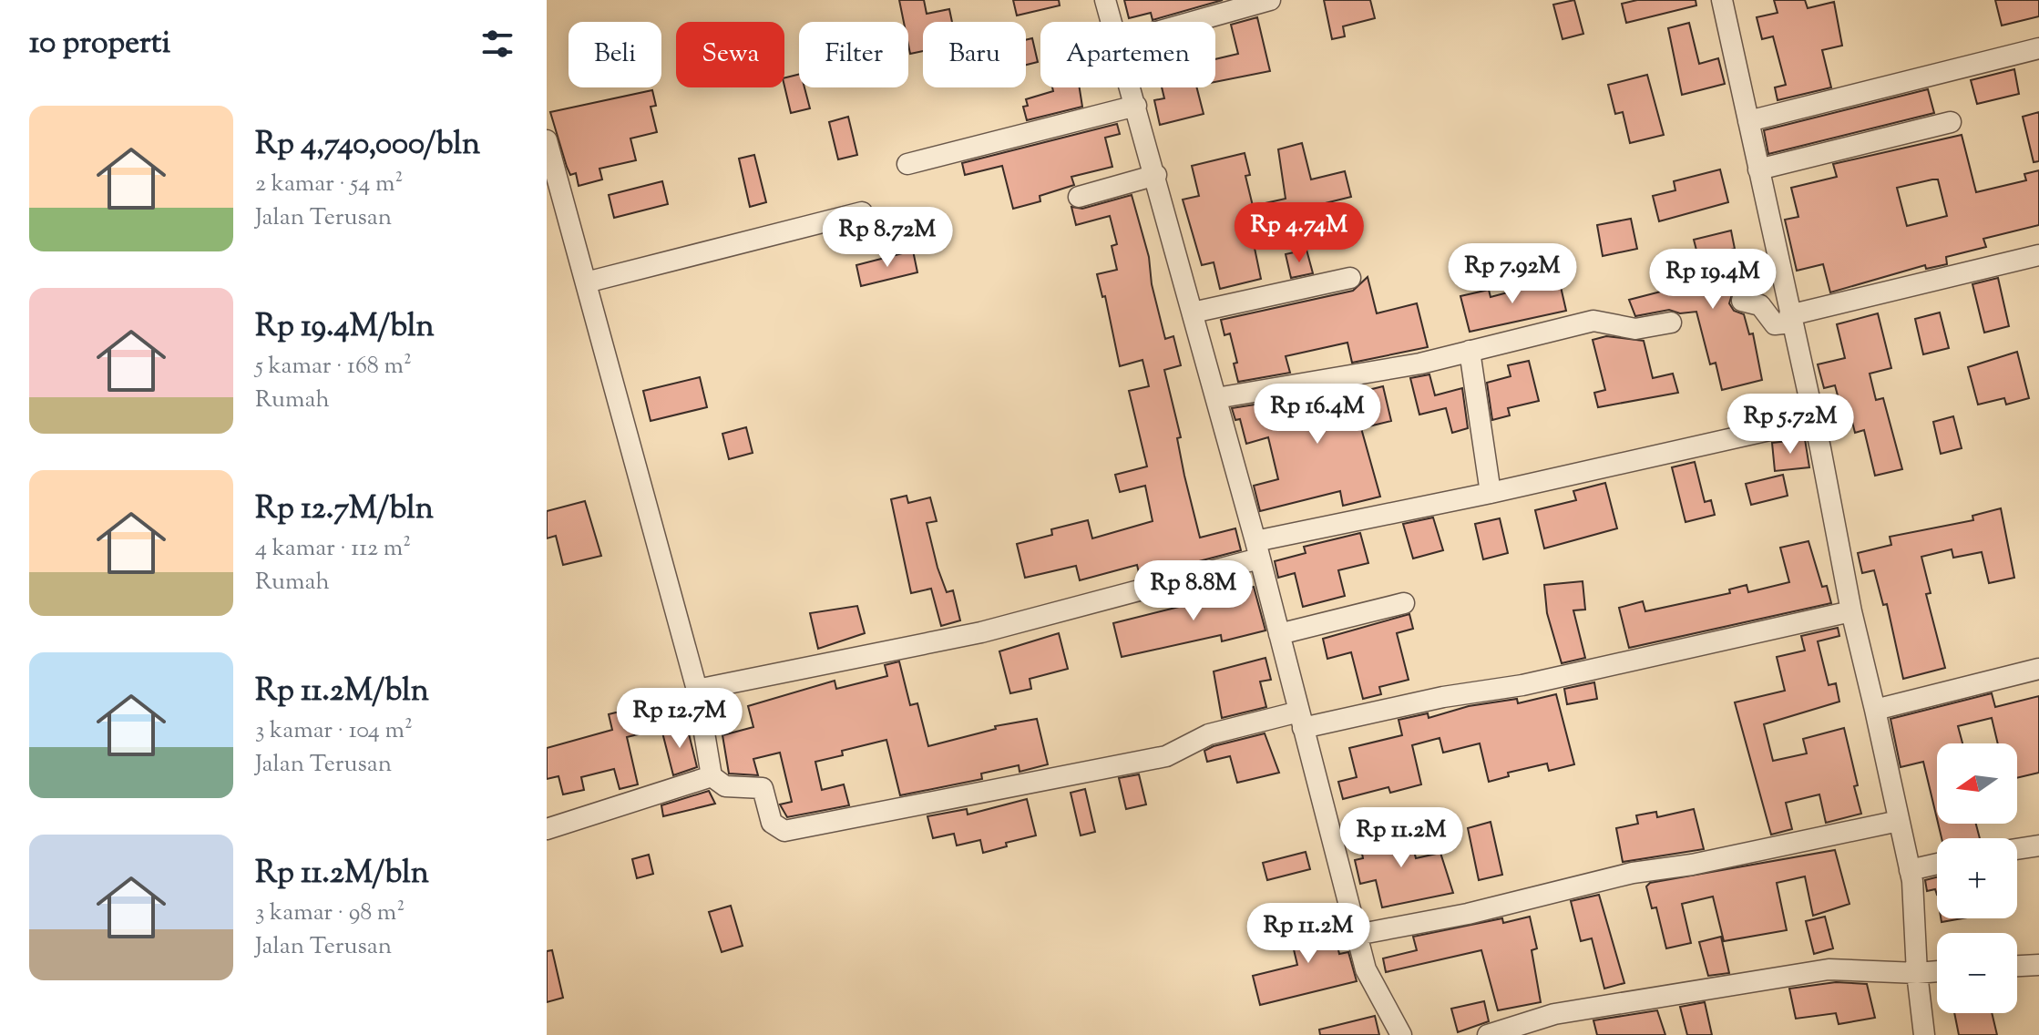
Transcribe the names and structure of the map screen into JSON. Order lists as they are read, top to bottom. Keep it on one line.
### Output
{"north":"left","page":{"heading":"10 properti","chip":["Beli","Sewa","Filter","Baru","Apartemen"],"list":[{"name":"Rp 4,740,000/bln","note":"2 kamar · 54 m² · Jalan Terusan"},{"name":"Rp 19.4M/bln","note":"5 kamar · 168 m² · Rumah"},{"name":"Rp 12.7M/bln","note":"4 kamar · 112 m² · Rumah"},{"name":"Rp 11.2M/bln","note":"3 kamar · 104 m² · Jalan Terusan"},{"name":"Rp 11.2M/bln","note":"3 kamar · 98 m² · Jalan Terusan"}],"price":["Rp 4.74M","Rp 8.72M","Rp 7.92M","Rp 19.4M","Rp 16.4M","Rp 5.72M","Rp 8.8M","Rp 12.7M","Rp 11.2M","Rp 11.2M"],"map_buttons":["+","−"]}}
